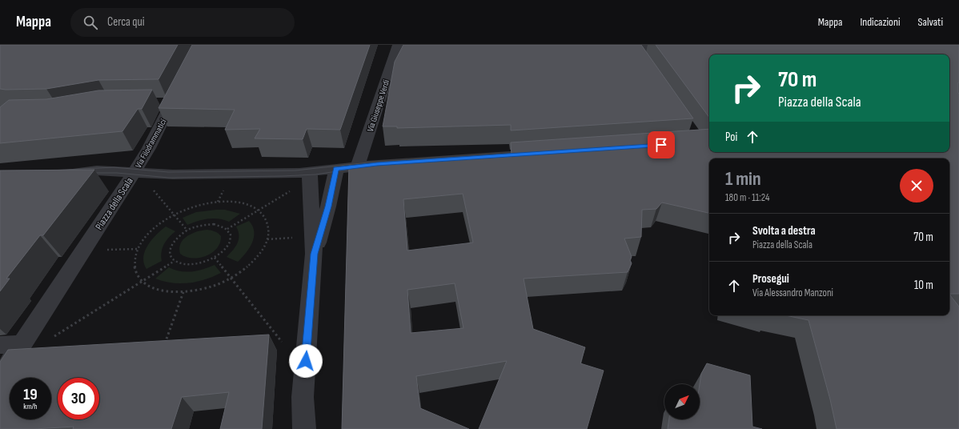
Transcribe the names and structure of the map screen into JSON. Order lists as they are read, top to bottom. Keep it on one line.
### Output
{"streets":{"street":["Via Giuseppe Verdi","Via Filodrammatici","Piazza della Scala"]},"crossings":[["Via Giuseppe Verdi","Piazza della Scala"],["Via Filodrammatici","Piazza della Scala"]],"north":"top right","page":{"header":"Mappa","search":"Cerca qui","nav":["Mappa","Indicazioni","Salvati"],"turn":["70 m","Piazza della Scala"],"then":"Poi","heading":["1 min","180 m · 11:24"],"list":[{"name":"Svolta a destra","note":"Piazza della Scala","value":"70 m"},{"name":"Prosegui","note":"Via Alessandro Manzoni","value":"10 m"}],"speed":"19 km/h","limit":"30"}}
